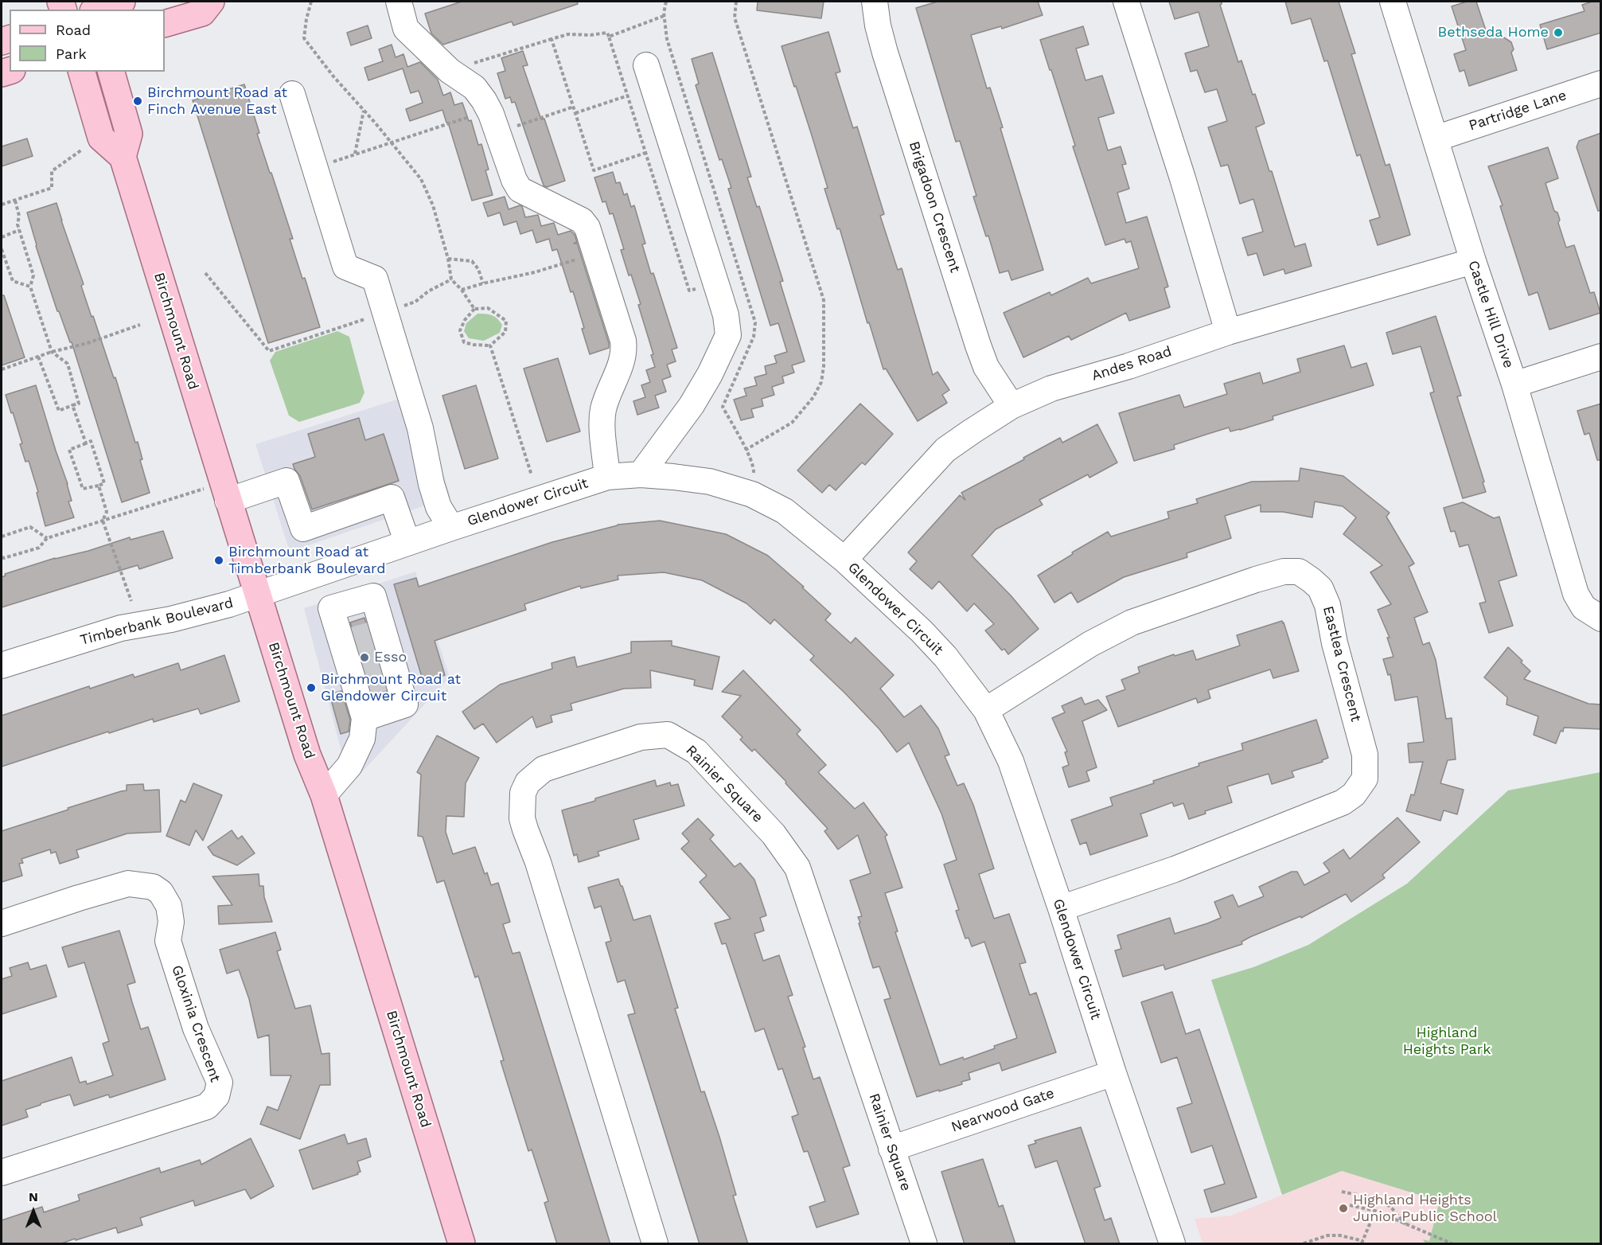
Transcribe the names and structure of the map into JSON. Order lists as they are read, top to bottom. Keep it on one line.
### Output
{"streets":{"main road":["Birchmount Road"],"street":["Partridge Lane","Brigadoon Crescent","Castle Hill Drive","Andes Road","Glendower Circuit","Timberbank Boulevard","Eastlea Crescent","Rainier Square","Gloxinia Crescent","Nearwood Gate"]},"crossings":[["Partridge Lane","Castle Hill Drive"],["Brigadoon Crescent","Andes Road"],["Castle Hill Drive","Andes Road"],["Birchmount Road","Glendower Circuit"],["Birchmount Road","Timberbank Boulevard"],["Andes Road","Glendower Circuit"],["Glendower Circuit","Timberbank Boulevard"],["Glendower Circuit","Eastlea Crescent"],["Glendower Circuit","Nearwood Gate"],["Rainier Square","Nearwood Gate"]],"parks":["Highland Heights Park"],"places":["Bethseda Home","Birchmount Road at Finch Avenue East","Birchmount Road at Timberbank Boulevard","Esso","Birchmount Road at Glendower Circuit","Highland Heights Junior Public School"],"legend":["Road","Park"],"north":"top"}
